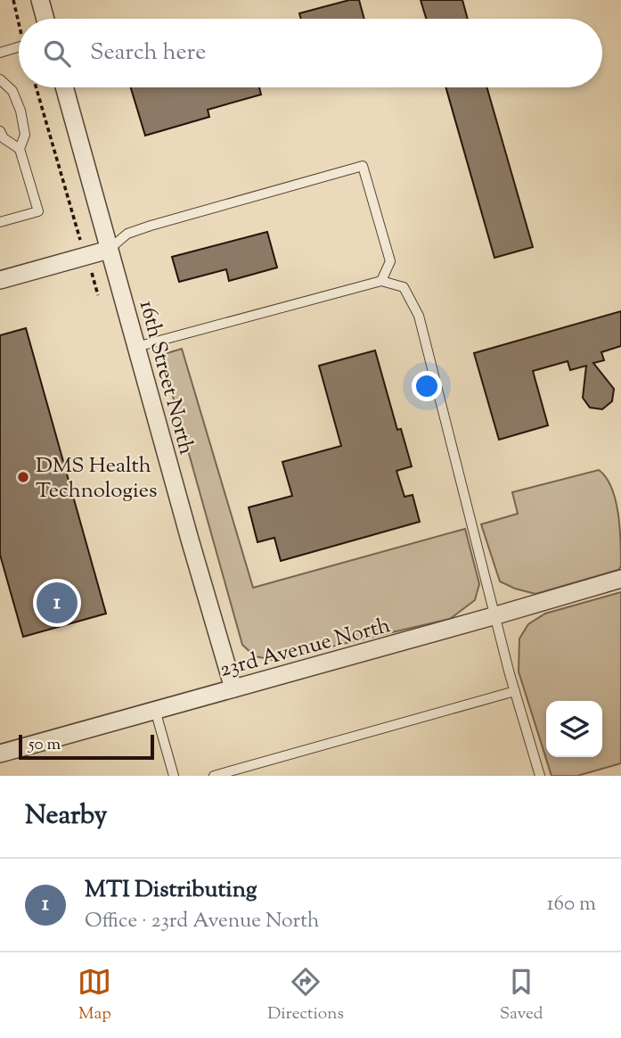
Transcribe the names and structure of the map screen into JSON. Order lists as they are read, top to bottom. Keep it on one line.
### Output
{"streets":{"street":["16th Street North","23rd Avenue North"]},"crossings":[["16th Street North","23rd Avenue North"]],"places":["DMS Health Technologies"],"scale_bar":"50 m","page":{"search":"Search here","pins":"1","scale":"50 m","heading":"Nearby","list":[{"mark":"1","name":"MTI Distributing","note":"Office · 23rd Avenue North","value":"160 m"}],"nav":["Map","Directions","Saved"]}}
